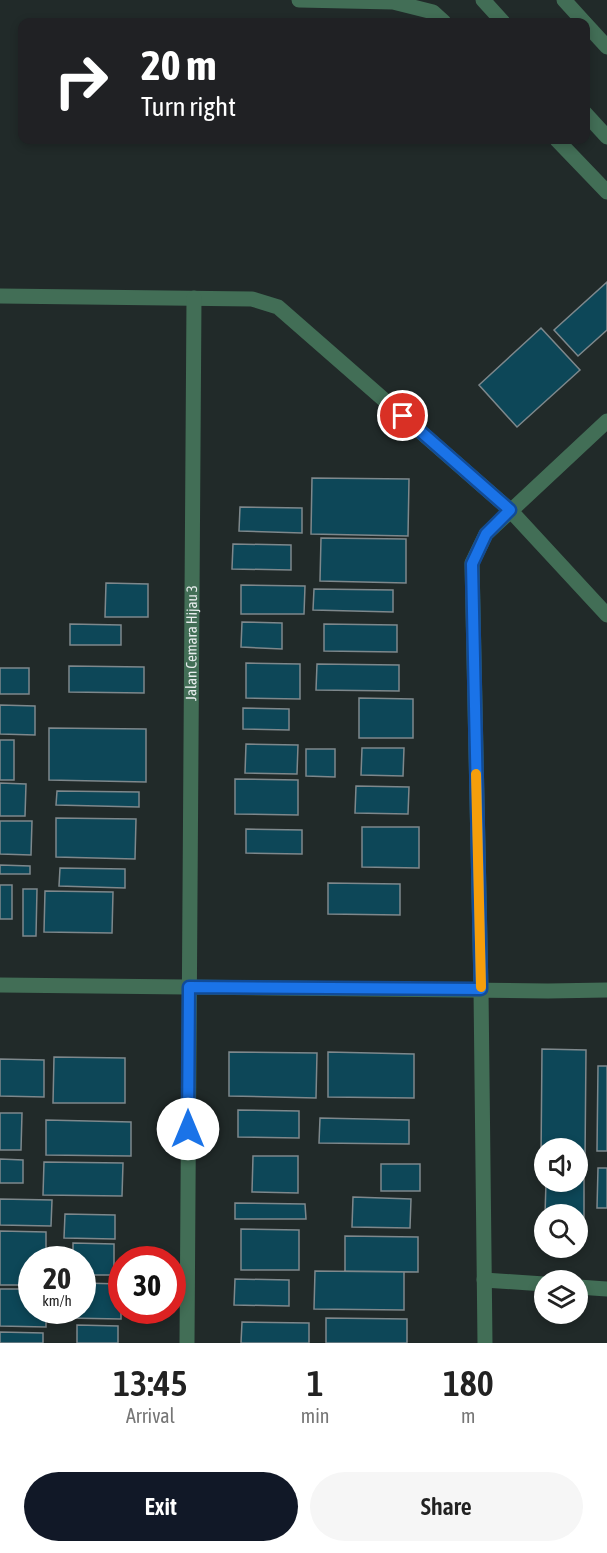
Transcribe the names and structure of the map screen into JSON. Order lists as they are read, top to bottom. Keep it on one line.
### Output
{"streets":{"street":["Jalan Cemara Hijau 3"]},"page":{"turn":["20 m","Turn right"],"speed":"20 km/h","limit":"30","eta":["13:45","Arrival","1","min","180","m"],"buttons":["Exit","Share"]}}
